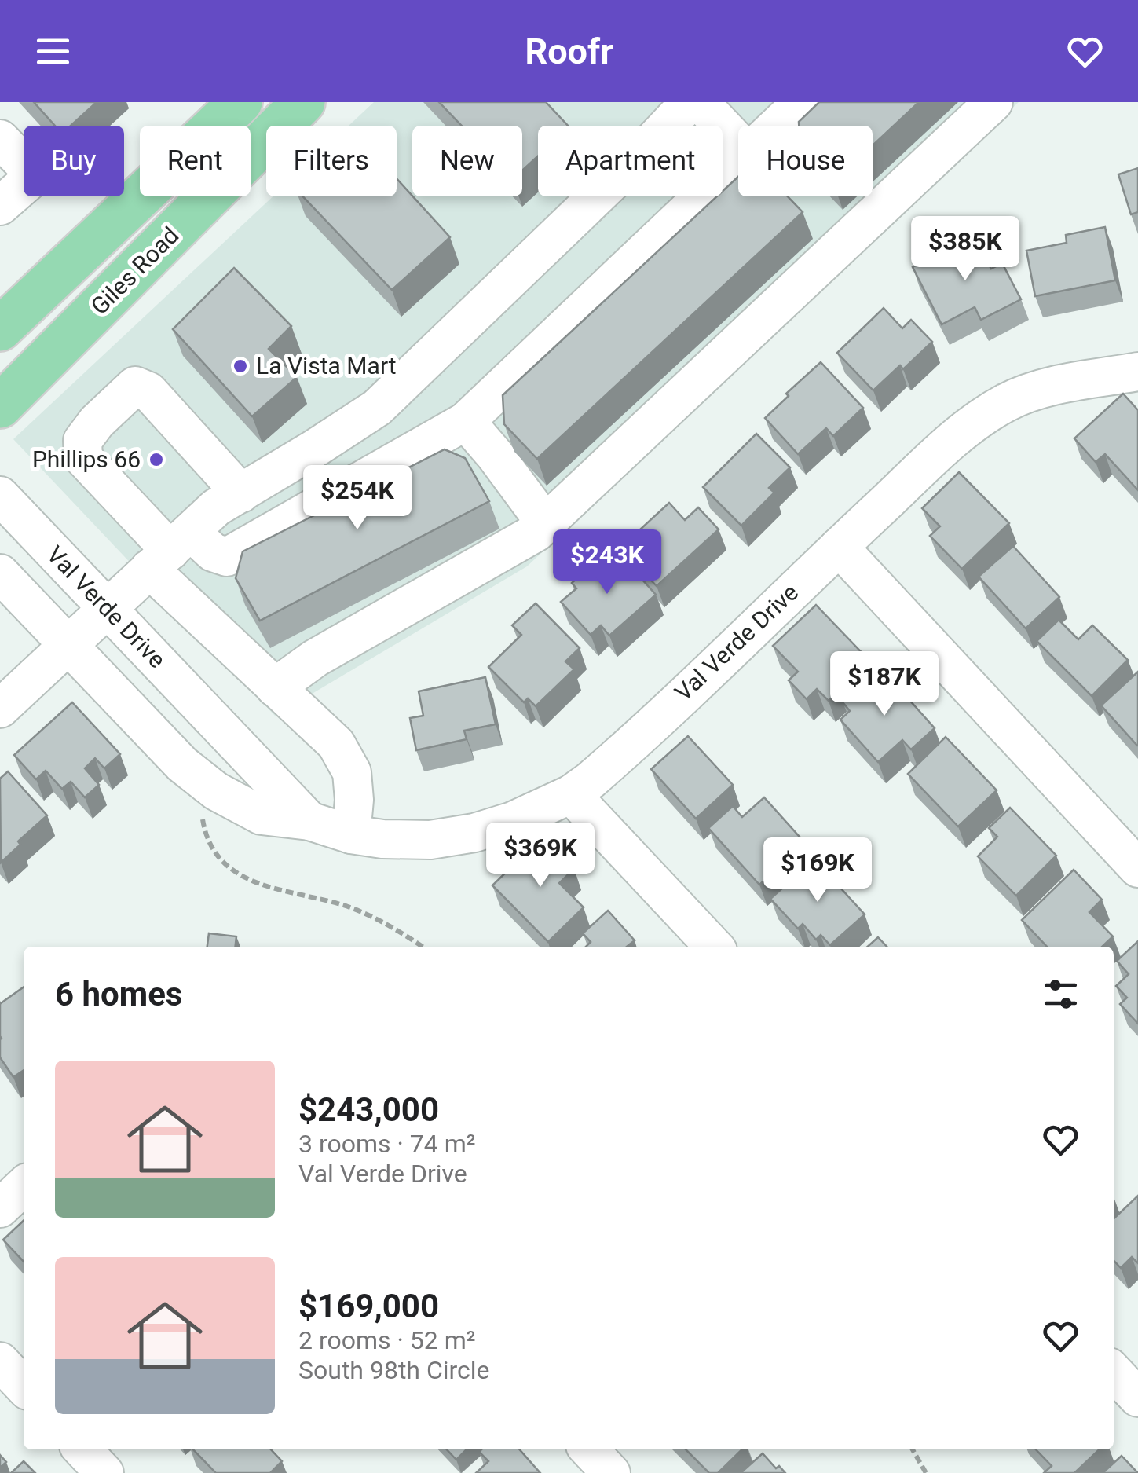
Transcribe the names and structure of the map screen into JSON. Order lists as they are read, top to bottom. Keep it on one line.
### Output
{"streets":{"main road":["Giles Road"],"street":["Val Verde Drive"]},"places":["La Vista Mart","Phillips 66"],"page":{"header":"Roofr","chip":["Buy","Rent","Filters","New","Apartment","House"],"price":["$385K","$254K","$243K","$187K","$369K","$169K"],"heading":"6 homes","list":[{"name":"$243,000","note":"3 rooms · 74 m² · Val Verde Drive"},{"name":"$169,000","note":"2 rooms · 52 m² · South 98th Circle"}]}}
